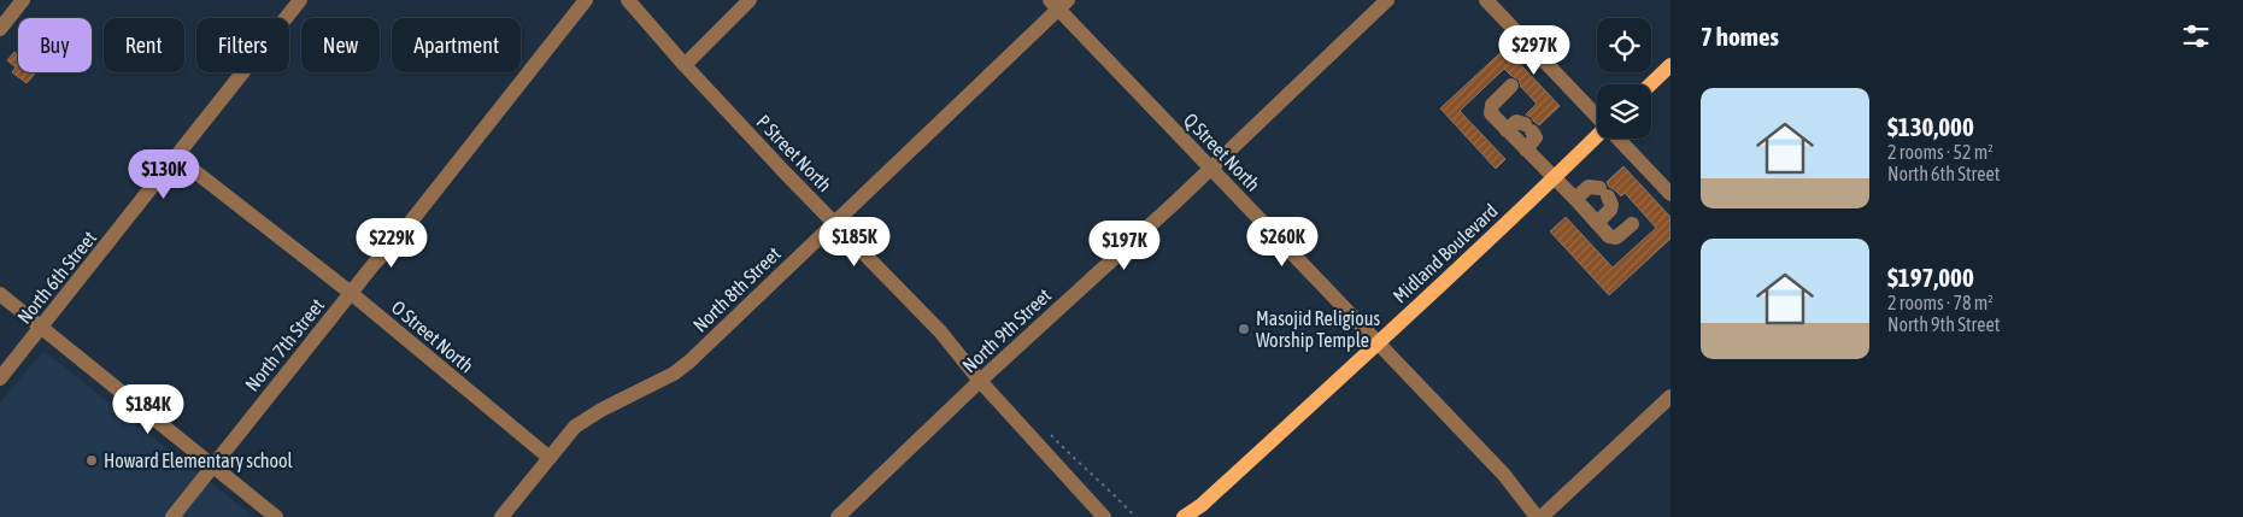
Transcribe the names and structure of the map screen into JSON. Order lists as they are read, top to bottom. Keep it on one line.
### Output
{"streets":{"main road":["Midland Boulevard"],"street":["Q Street North","P Street North","North 6th Street","North 8th Street","North 9th Street","O Street North","North 7th Street"]},"crossings":[["Q Street North","Midland Boulevard"],["Q Street North","North 8th Street"],["Q Street North","North 9th Street"],["P Street North","North 8th Street"],["P Street North","North 9th Street"],["North 6th Street","O Street North"],["North 8th Street","O Street North"],["O Street North","North 7th Street"]],"places":["Masojid Religious Worship Temple","Howard Elementary school"],"page":{"heading":"7 homes","chip":["Buy","Rent","Filters","New","Apartment"],"price":["$297K","$130K","$185K","$260K","$229K","$197K","$184K"],"list":[{"name":"$130,000","note":"2 rooms · 52 m² · North 6th Street"},{"name":"$197,000","note":"2 rooms · 78 m² · North 9th Street"}]}}
